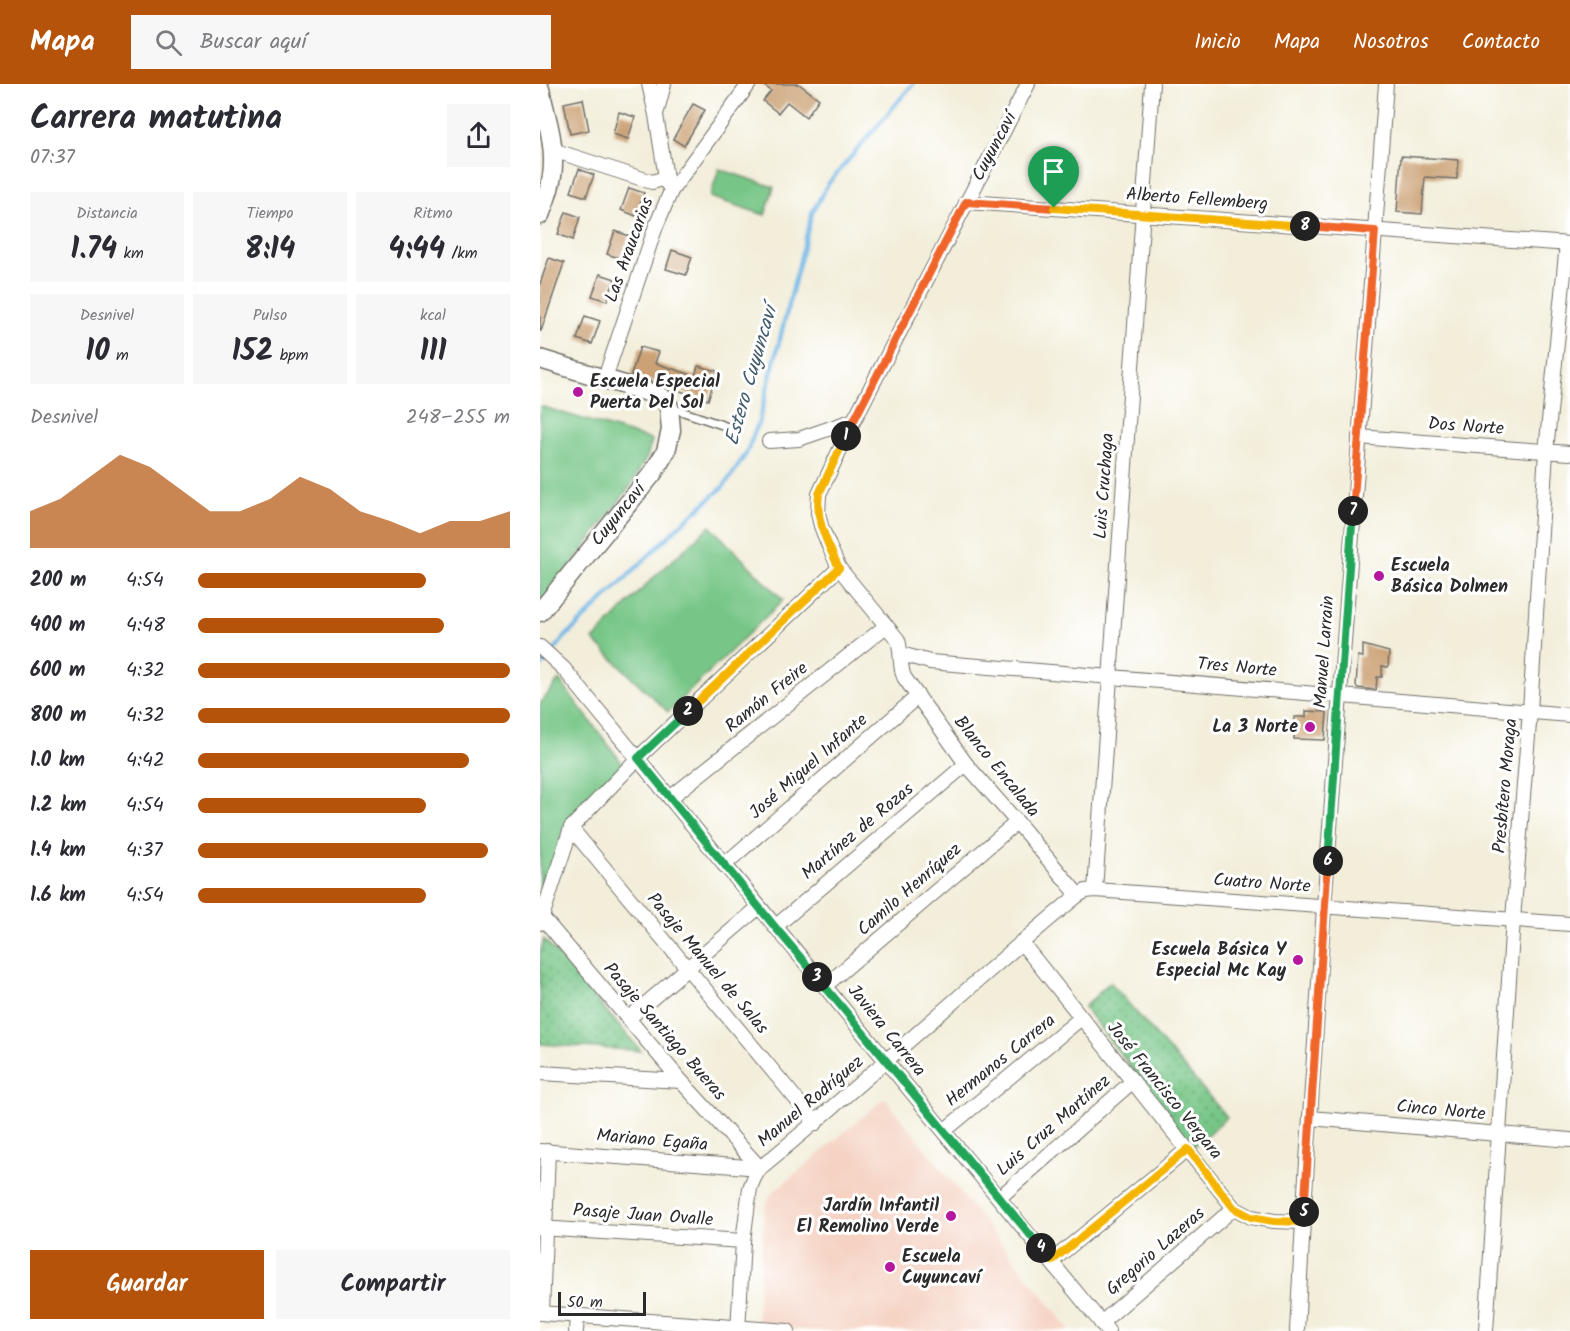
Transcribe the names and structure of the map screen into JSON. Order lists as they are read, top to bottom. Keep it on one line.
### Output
{"streets":{"street":["Cuyuncaví","Alberto Fellemberg","Las Araucarias","Dos Norte","Luis Cruchaga","Manuel Larrain","Tres Norte","Ramón Freire","José Miguel Infante","Blanco Encalada","Presbítero Moraga","Martínez de Rozas","Cuatro Norte","Camilo Henríquez","Pasaje Manuel de Salas","Javiera Carrera","Pasaje Santiago Bueras","Hermanos Carrera","José Francisco Vergara","Manuel Rodríguez","Cinco Norte","Luis Cruz Martínez","Mariano Egaña","Pasaje Juan Ovalle","Gregorio Lazeras"]},"crossings":[["Cuyuncaví","Alberto Fellemberg"],["Cuyuncaví","Tres Norte"],["Cuyuncaví","Ramón Freire"],["Cuyuncaví","Blanco Encalada"],["Alberto Fellemberg","Luis Cruchaga"],["Alberto Fellemberg","Manuel Larrain"],["Alberto Fellemberg","Presbítero Moraga"],["Dos Norte","Manuel Larrain"],["Dos Norte","Presbítero Moraga"],["Luis Cruchaga","Tres Norte"],["Luis Cruchaga","Cuatro Norte"],["Luis Cruchaga","Manuel Rodríguez"],["Manuel Larrain","Tres Norte"],["Manuel Larrain","Cuatro Norte"],["Manuel Larrain","Cinco Norte"],["Tres Norte","Blanco Encalada"],["Tres Norte","Presbítero Moraga"],["Ramón Freire","Javiera Carrera"],["José Miguel Infante","Blanco Encalada"],["José Miguel Infante","Javiera Carrera"],["Blanco Encalada","Martínez de Rozas"],["Blanco Encalada","Camilo Henríquez"],["Blanco Encalada","Manuel Rodríguez"],["Presbítero Moraga","Cuatro Norte"],["Presbítero Moraga","Cinco Norte"],["Martínez de Rozas","Javiera Carrera"],["Cuatro Norte","Manuel Rodríguez"],["Camilo Henríquez","Javiera Carrera"],["Pasaje Manuel de Salas","Manuel Rodríguez"],["Javiera Carrera","Hermanos Carrera"],["Javiera Carrera","Manuel Rodríguez"],["Javiera Carrera","Luis Cruz Martínez"],["Javiera Carrera","Gregorio Lazeras"],["Pasaje Santiago Bueras","Manuel Rodríguez"],["Pasaje Santiago Bueras","Mariano Egaña"],["Hermanos Carrera","José Francisco Vergara"],["José Francisco Vergara","Manuel Rodríguez"],["José Francisco Vergara","Luis Cruz Martínez"],["José Francisco Vergara","Gregorio Lazeras"],["Manuel Rodríguez","Mariano Egaña"],["Manuel Rodríguez","Pasaje Juan Ovalle"]],"water":["Estero Cuyuncaví"],"places":["Escuela Especial Puerta Del Sol","Escuela Básica Dolmen","La 3 Norte","Escuela Básica Y Especial Mc Kay","Jardín Infantil El Remolino Verde","Escuela Cuyuncaví"],"scale_bar":"50 m","page":{"header":"Mapa","search":"Buscar aquí","nav":["Inicio","Mapa","Nosotros","Contacto"],"heading":["Carrera matutina","07:37"],"stats":[["Distancia","1.74 km"],["Tiempo","8:14"],["Ritmo","4:44 /km"],["Desnivel","10 m"],["Pulso","152 bpm"],["kcal","111"]],"pins":["8","1","7","2","6","3","5","4"],"chart":["Desnivel","248–255 m"],"list":[{"name":"200 m","note":"4:54"},{"name":"400 m","note":"4:48"},{"name":"600 m","note":"4:32"},{"name":"800 m","note":"4:32"},{"name":"1.0 km","note":"4:42"},{"name":"1.2 km","note":"4:54"},{"name":"1.4 km","note":"4:37"},{"name":"1.6 km","note":"4:54"}],"buttons":["Guardar","Compartir"],"scale":"50 m"}}
